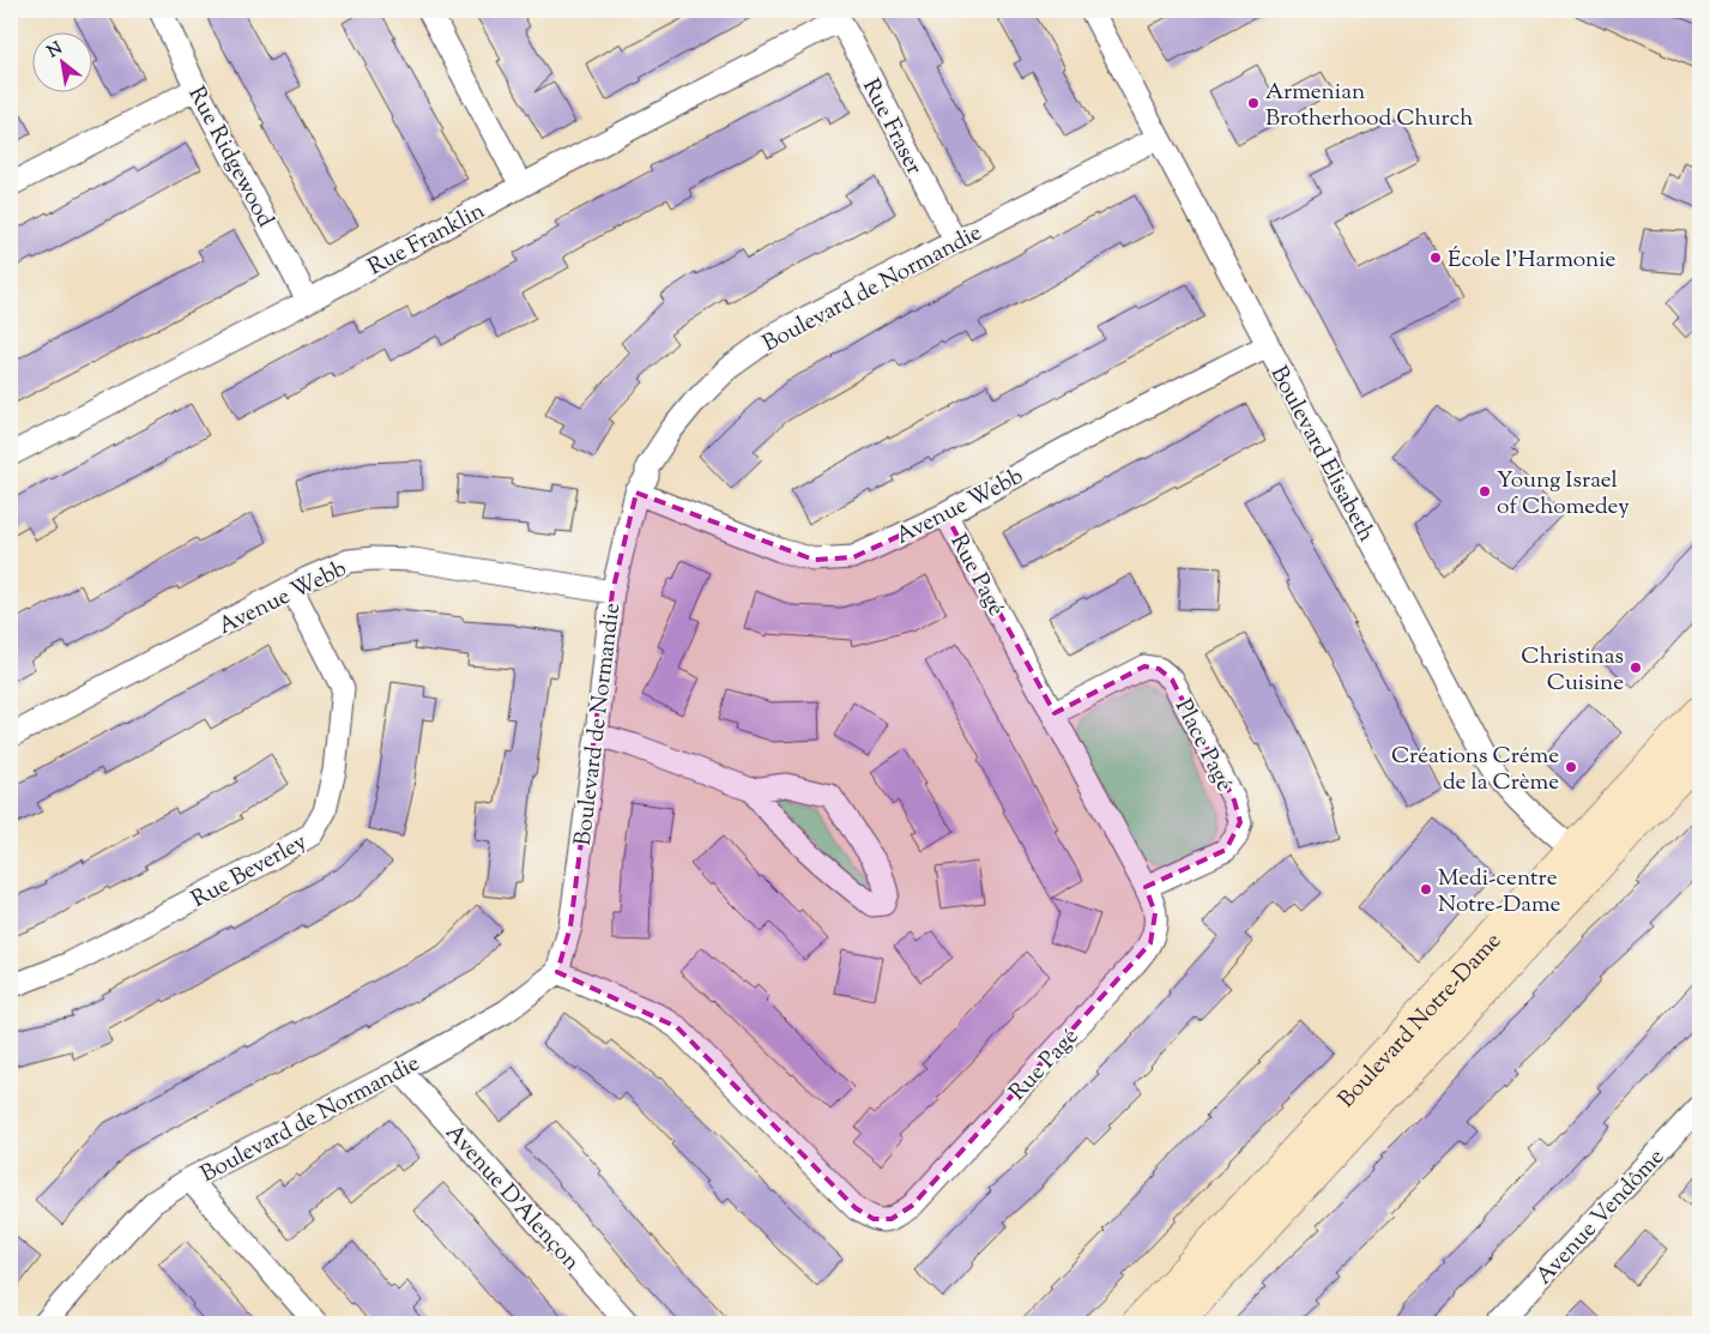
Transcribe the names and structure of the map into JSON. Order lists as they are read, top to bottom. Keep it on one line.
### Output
{"streets":{"street":["Rue Fraser","Rue Ridgewood","Rue Franklin","Boulevard de Normandie","Boulevard Elisabeth","Avenue Webb","Rue Pagé","Place Pagé","Rue Beverley","Boulevard Notre-Dame","Avenue D'Alençon","Avenue Vendôme"]},"crossings":[["Rue Fraser","Rue Franklin"],["Rue Fraser","Boulevard de Normandie"],["Rue Ridgewood","Rue Franklin"],["Boulevard de Normandie","Boulevard Elisabeth"],["Boulevard de Normandie","Avenue Webb"],["Boulevard de Normandie","Rue Pagé"],["Boulevard de Normandie","Avenue D'Alençon"],["Boulevard Elisabeth","Avenue Webb"],["Boulevard Elisabeth","Boulevard Notre-Dame"],["Avenue Webb","Rue Pagé"],["Avenue Webb","Rue Beverley"],["Rue Pagé","Place Pagé"]],"places":["Armenian Brotherhood Church","École l'Harmonie","Young Israel of Chomedey","Christinas Cuisine","Créations Créme de la Crème","Medi-centre Notre-Dame"],"north":"top left"}
